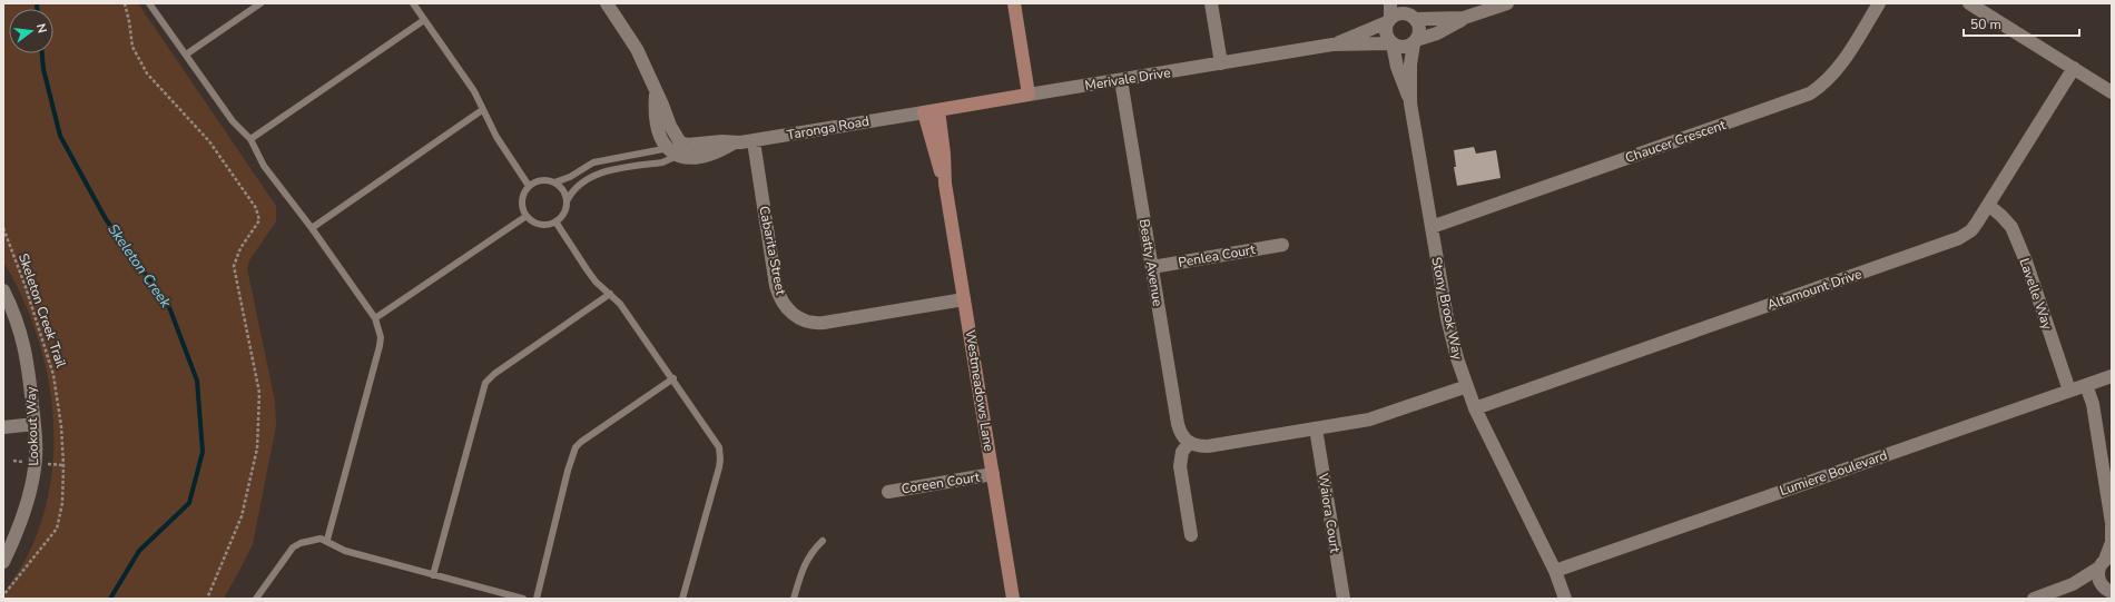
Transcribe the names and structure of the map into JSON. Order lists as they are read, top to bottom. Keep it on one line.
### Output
{"streets":{"street":["Merivale Drive","Taronga Road","Chaucer Crescent","Cabarita Street","Penlea Court","Beatty Avenue","Altamount Drive","Lavelle Way","Stony Brook Way","Westmeadows Lane","Lookout Way","Lumiere Boulevard","Coreen Court","Waiora Court"],"path":["Skeleton Creek Trail"]},"crossings":[["Merivale Drive","Taronga Road"],["Merivale Drive","Beatty Avenue"],["Merivale Drive","Stony Brook Way"],["Merivale Drive","Westmeadows Lane"],["Taronga Road","Cabarita Street"],["Taronga Road","Westmeadows Lane"],["Chaucer Crescent","Stony Brook Way"],["Cabarita Street","Westmeadows Lane"],["Penlea Court","Beatty Avenue"],["Altamount Drive","Lavelle Way"],["Altamount Drive","Stony Brook Way"],["Lavelle Way","Lumiere Boulevard"],["Stony Brook Way","Lumiere Boulevard"],["Westmeadows Lane","Coreen Court"]],"water":["Skeleton Creek"],"scale_bar":"50 m","north":"right"}
